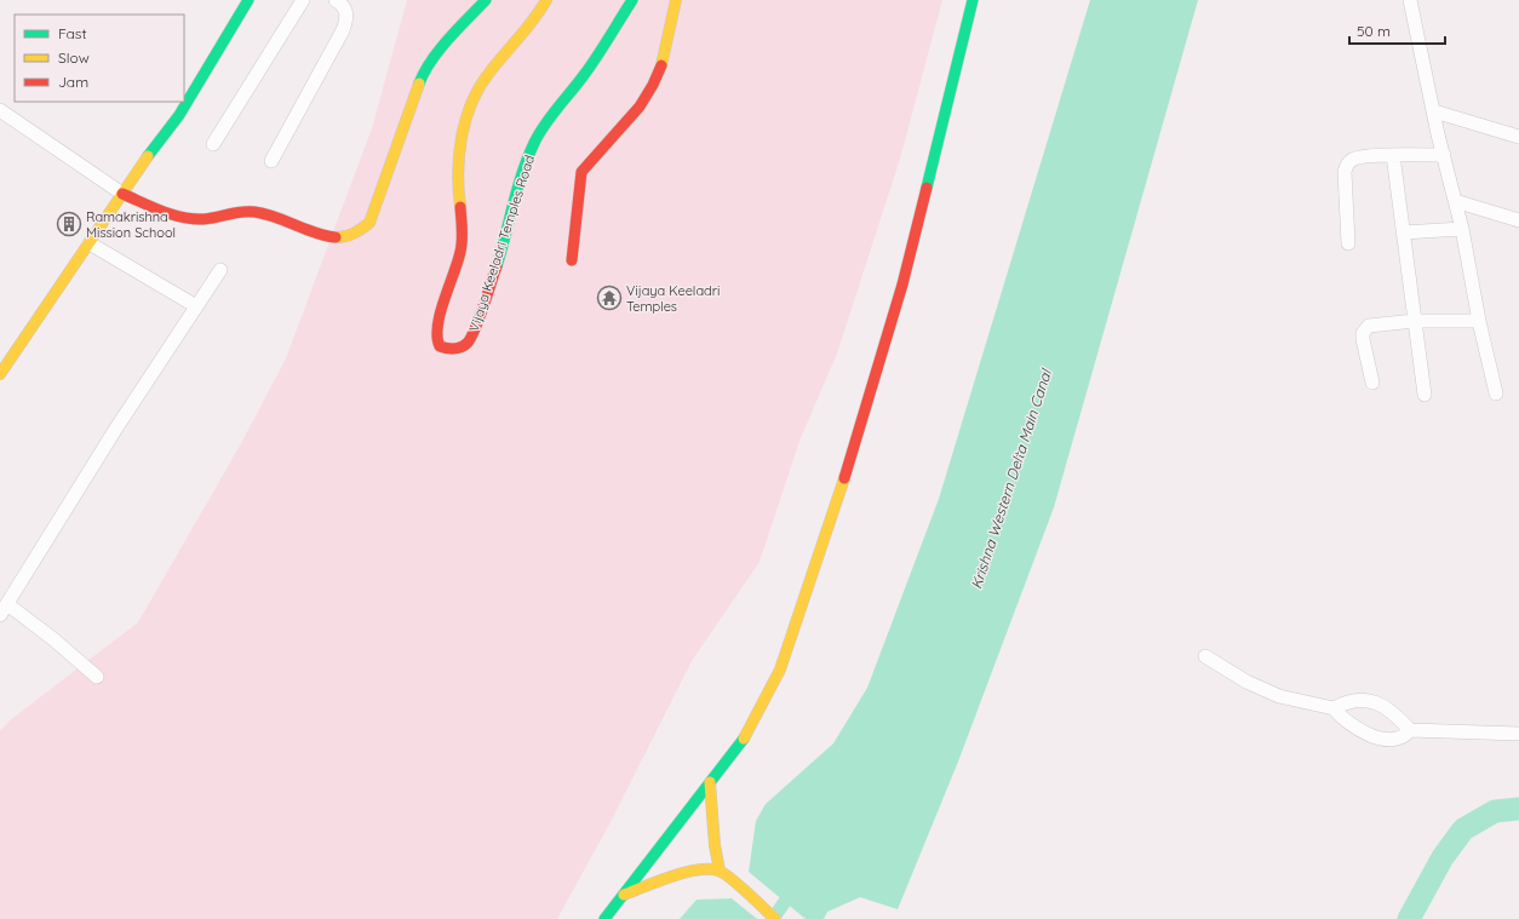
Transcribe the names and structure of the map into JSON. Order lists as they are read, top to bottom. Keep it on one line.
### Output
{"streets":{"street":["Vijaya Keeladri Temples Road"]},"water":["Krishna Western Delta Main Canal"],"places":{"building":["Ramakrishna Mission School"],"temple":["Vijaya Keeladri Temples"]},"legend":["Fast","Slow","Jam"],"scale_bar":"50 m"}
